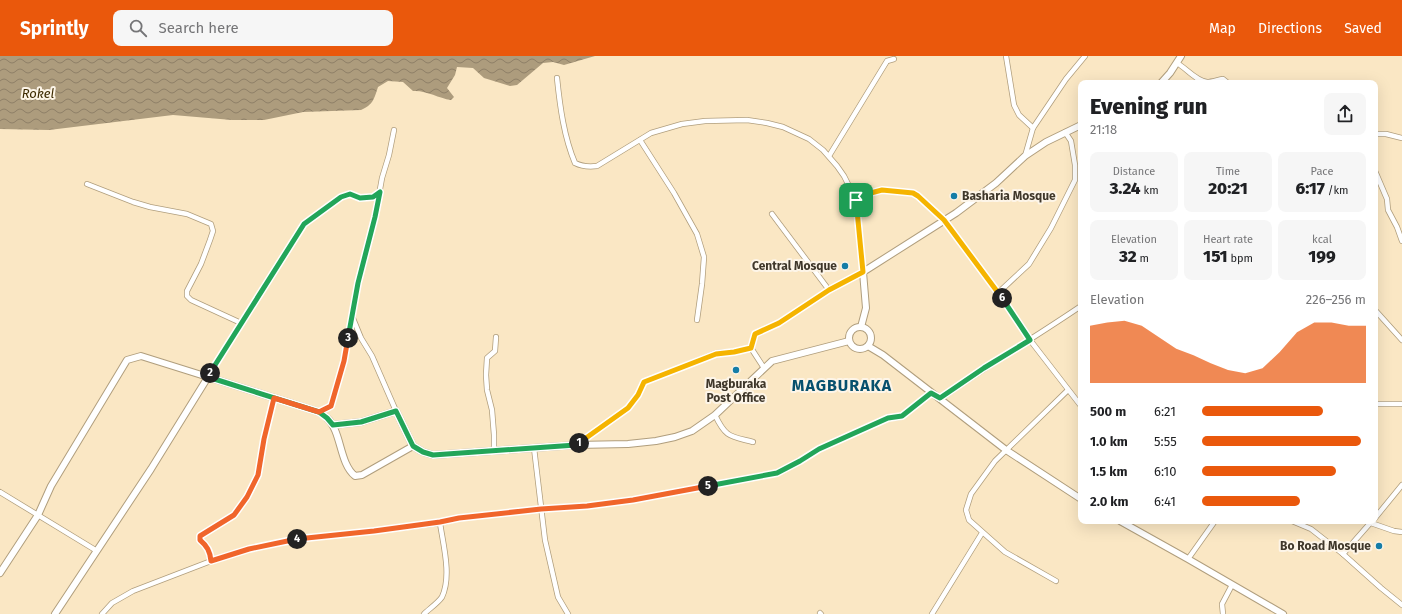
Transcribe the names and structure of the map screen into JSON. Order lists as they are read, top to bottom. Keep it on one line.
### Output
{"districts":["MAGBURAKA"],"water":["Rokel"],"places":["Basharia Mosque","Central Mosque","Magburaka Post Office","Bo Road Mosque"],"page":{"header":"Sprintly","search":"Search here","nav":["Map","Directions","Saved"],"heading":["Evening run","21:18"],"stats":[["Distance","3.24 km"],["Time","20:21"],["Pace","6:17 /km"],["Elevation","32 m"],["Heart rate","151 bpm"],["kcal","199"]],"chart":["Elevation","226–256 m"],"pins":["6","3","2","1","5","4"],"list":[{"name":"500 m","note":"6:21"},{"name":"1.0 km","note":"5:55"},{"name":"1.5 km","note":"6:10"},{"name":"2.0 km","note":"6:41"}]}}
